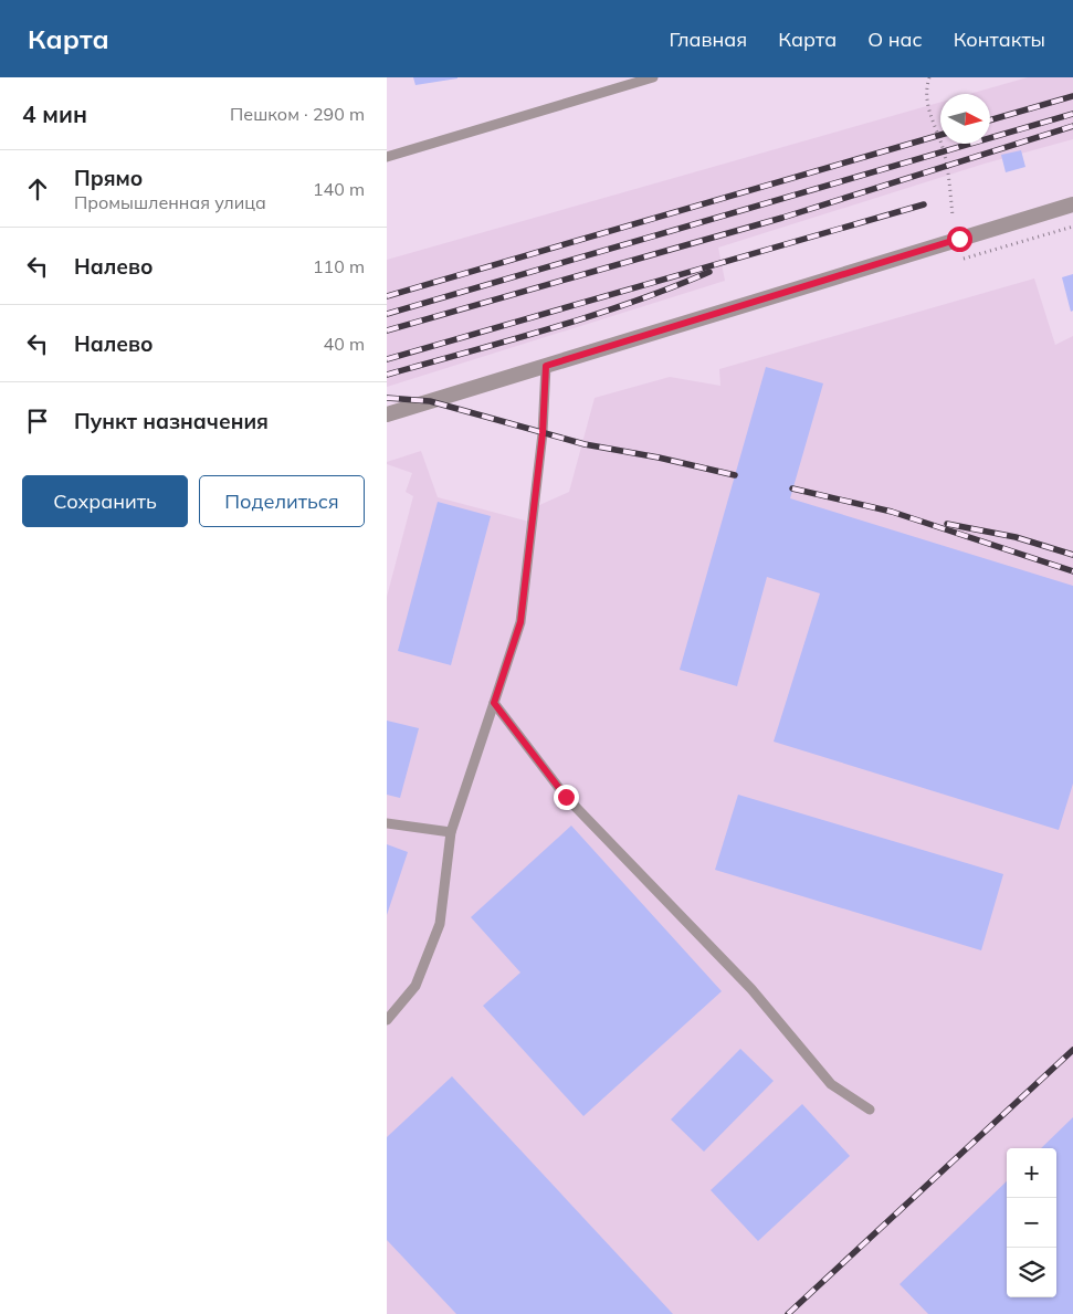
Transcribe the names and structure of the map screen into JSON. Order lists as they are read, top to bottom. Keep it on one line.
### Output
{"north":"right","page":{"header":"Карта","nav":["Главная","Карта","О нас","Контакты"],"heading":["4 мин","Пешком · 290 m"],"list":[["Прямо","Промышленная улица","140 m"],["Налево","110 m"],["Налево","40 m"],"Пункт назначения"],"buttons":["Сохранить","Поделиться"],"map_buttons":["+","−"]}}
